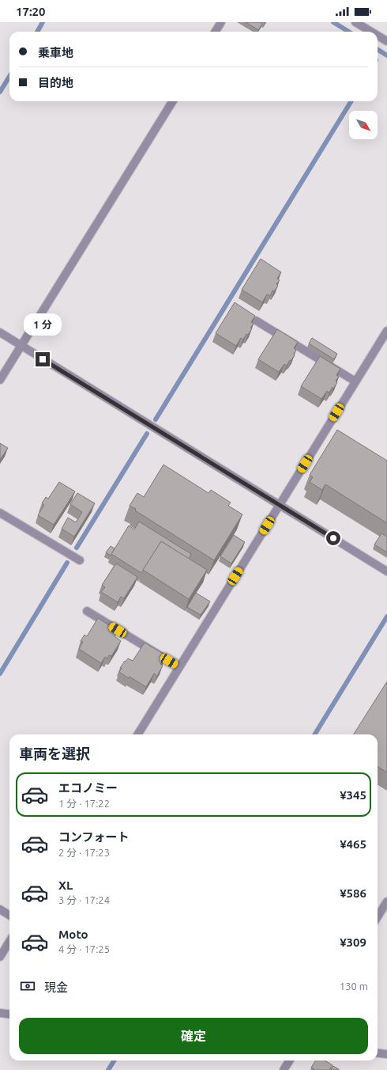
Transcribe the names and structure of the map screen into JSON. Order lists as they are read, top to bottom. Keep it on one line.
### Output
{"north":"bottom right","page":{"status":"17:20","banner":["乗車地","目的地"],"bubble":"1 分","heading":"車両を選択","list":[{"name":"エコノミー","note":"1 分 · 17:22","value":"¥345"},{"name":"コンフォート","note":"2 分 · 17:23","value":"¥465"},{"name":"XL","note":"3 分 · 17:24","value":"¥586"},{"name":"Moto","note":"4 分 · 17:25","value":"¥309"}],"pay":["現金","130 m"],"buttons":"確定"}}
